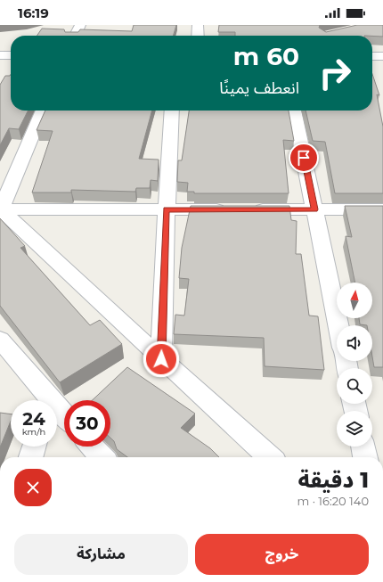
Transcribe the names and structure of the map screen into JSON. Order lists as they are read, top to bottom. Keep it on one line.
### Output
{"north":"top","page":{"status":"16:19","turn":["60 m","انعطف يمينًا"],"speed":"24 km/h","limit":"30","heading":["1 دقيقة","140 m · 16:20"],"buttons":["خروج","مشاركة"]}}
